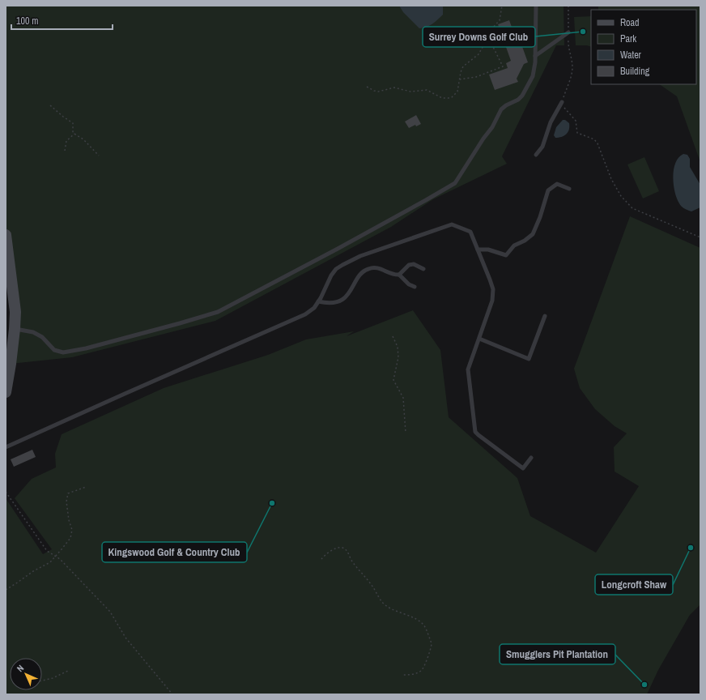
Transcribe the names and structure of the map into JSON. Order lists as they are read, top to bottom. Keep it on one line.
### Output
{"places":["Surrey Downs Golf Club","Kingswood Golf & Country Club","Longcroft Shaw","Smugglers Pit Plantation"],"legend":["Road","Park","Water","Building"],"scale_bar":"100 m","north":"top left"}
